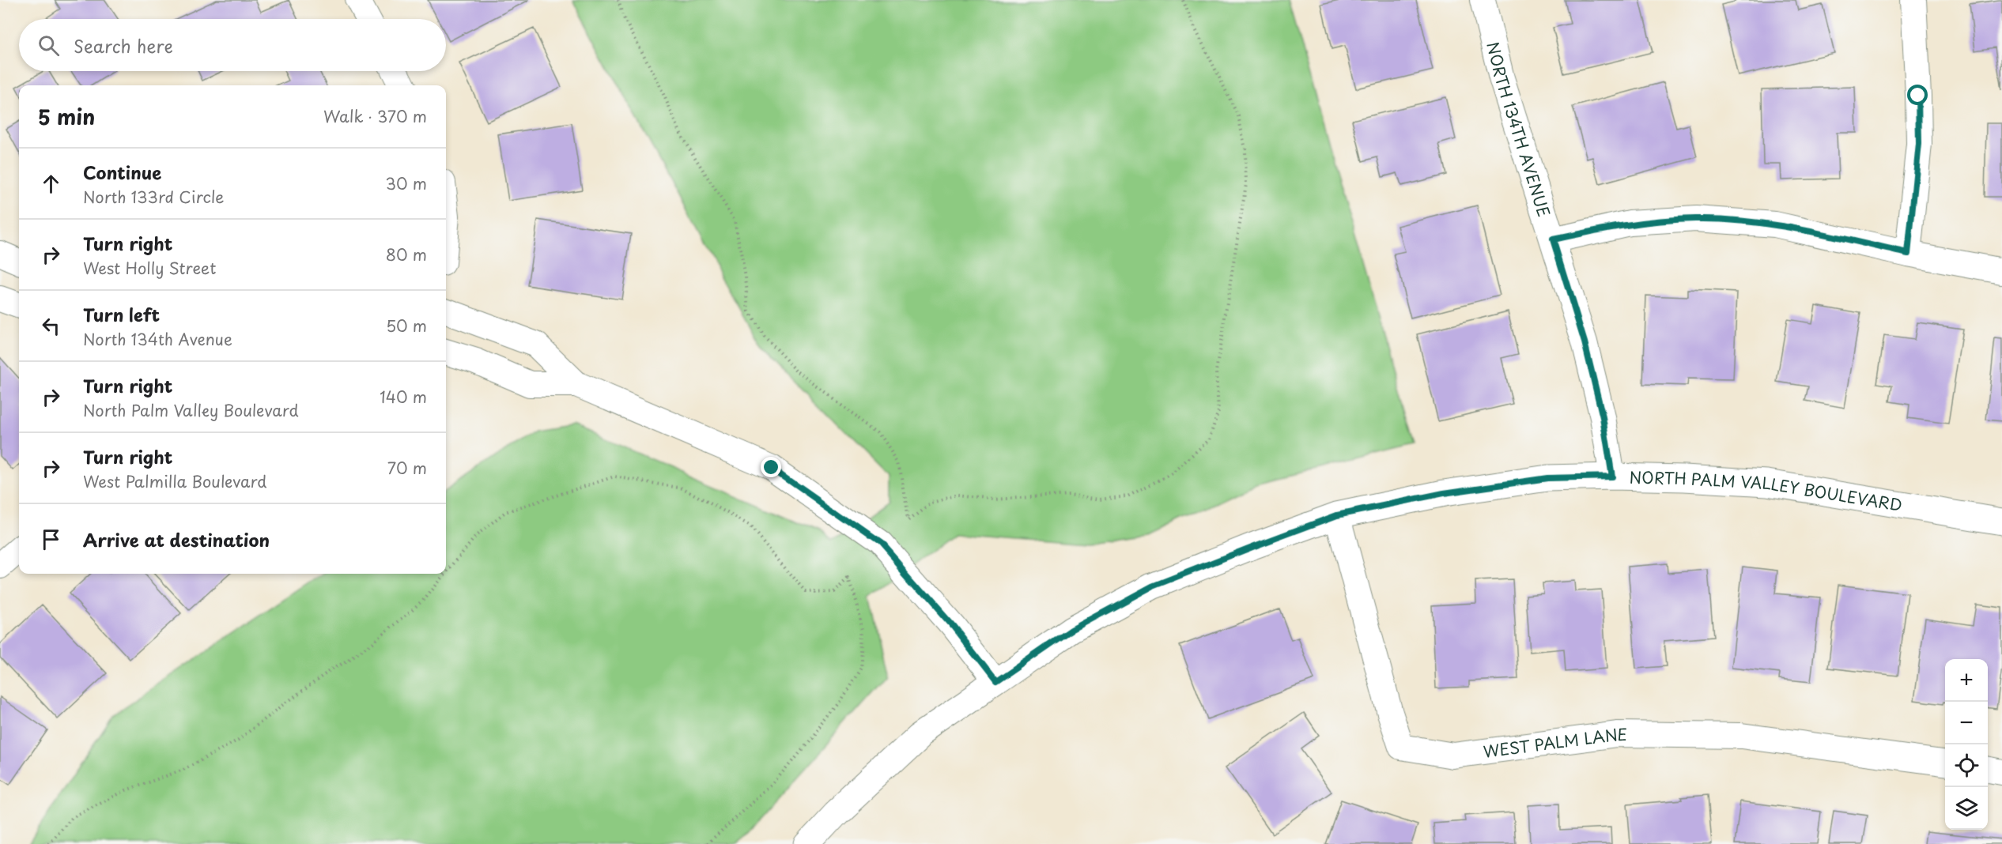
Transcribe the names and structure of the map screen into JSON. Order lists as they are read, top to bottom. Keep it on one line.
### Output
{"streets":{"street":["NORTH 134TH AVENUE","NORTH PALM VALLEY BOULEVARD","WEST PALM LANE"]},"crossings":[["NORTH 134TH AVENUE","NORTH PALM VALLEY BOULEVARD"],["NORTH PALM VALLEY BOULEVARD","WEST PALM LANE"]],"page":{"search":"Search here","heading":["5 min","Walk · 370 m"],"list":[["Continue","North 133rd Circle","30 m"],["Turn right","West Holly Street","80 m"],["Turn left","North 134th Avenue","50 m"],["Turn right","North Palm Valley Boulevard","140 m"],["Turn right","West Palmilla Boulevard","70 m"],"Arrive at destination"],"map_buttons":["+","−"]}}
